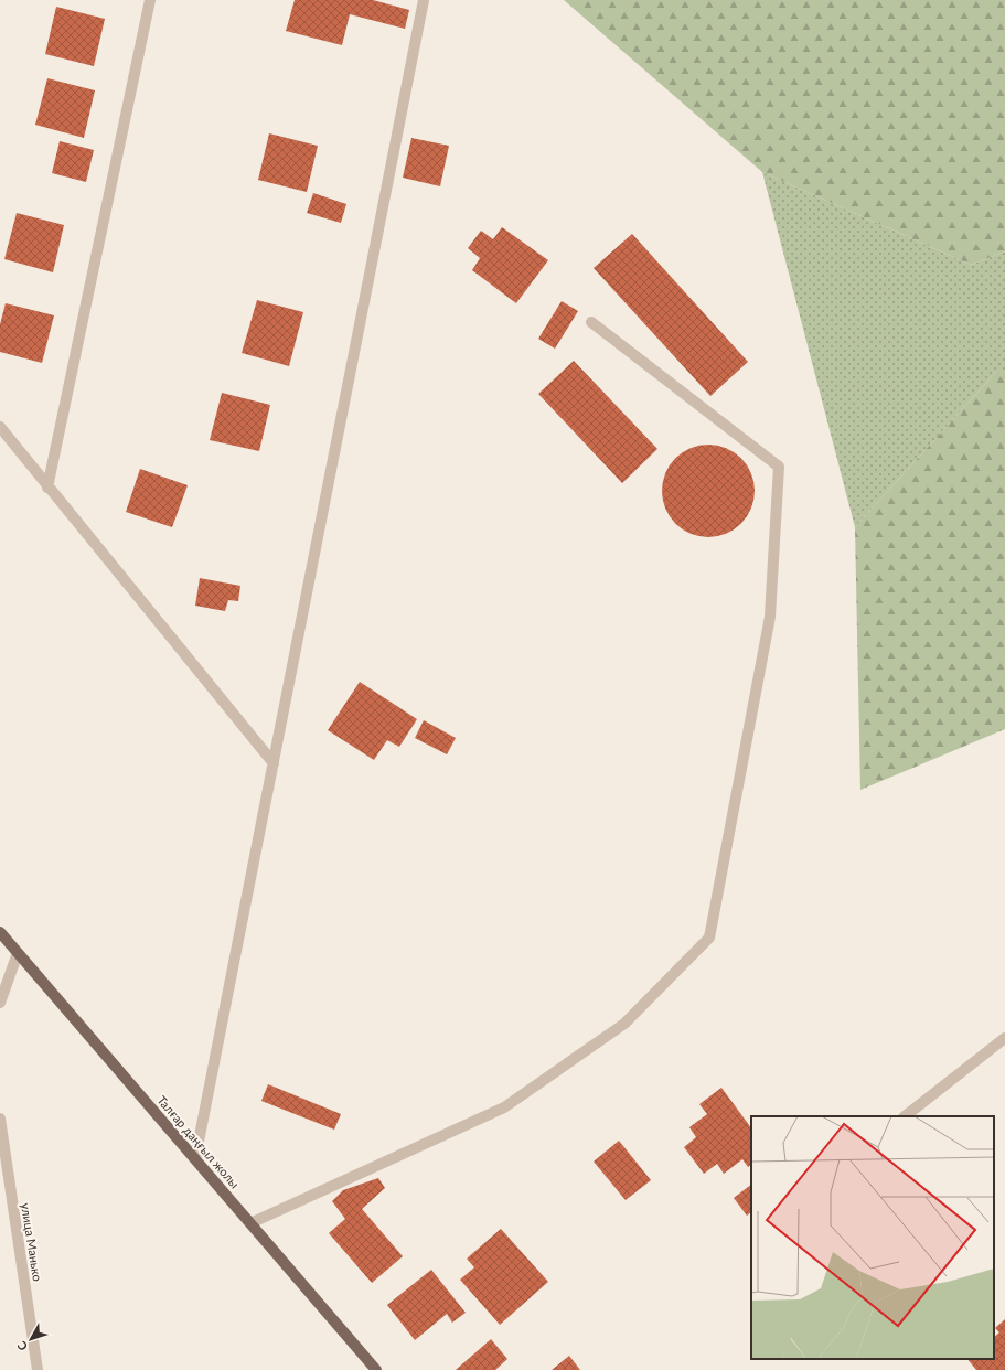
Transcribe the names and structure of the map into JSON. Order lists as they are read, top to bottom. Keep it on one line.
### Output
{"streets":{"main road":["Талғар даңғыл жолы"],"street":["улица Манько"]},"north":"bottom left"}
